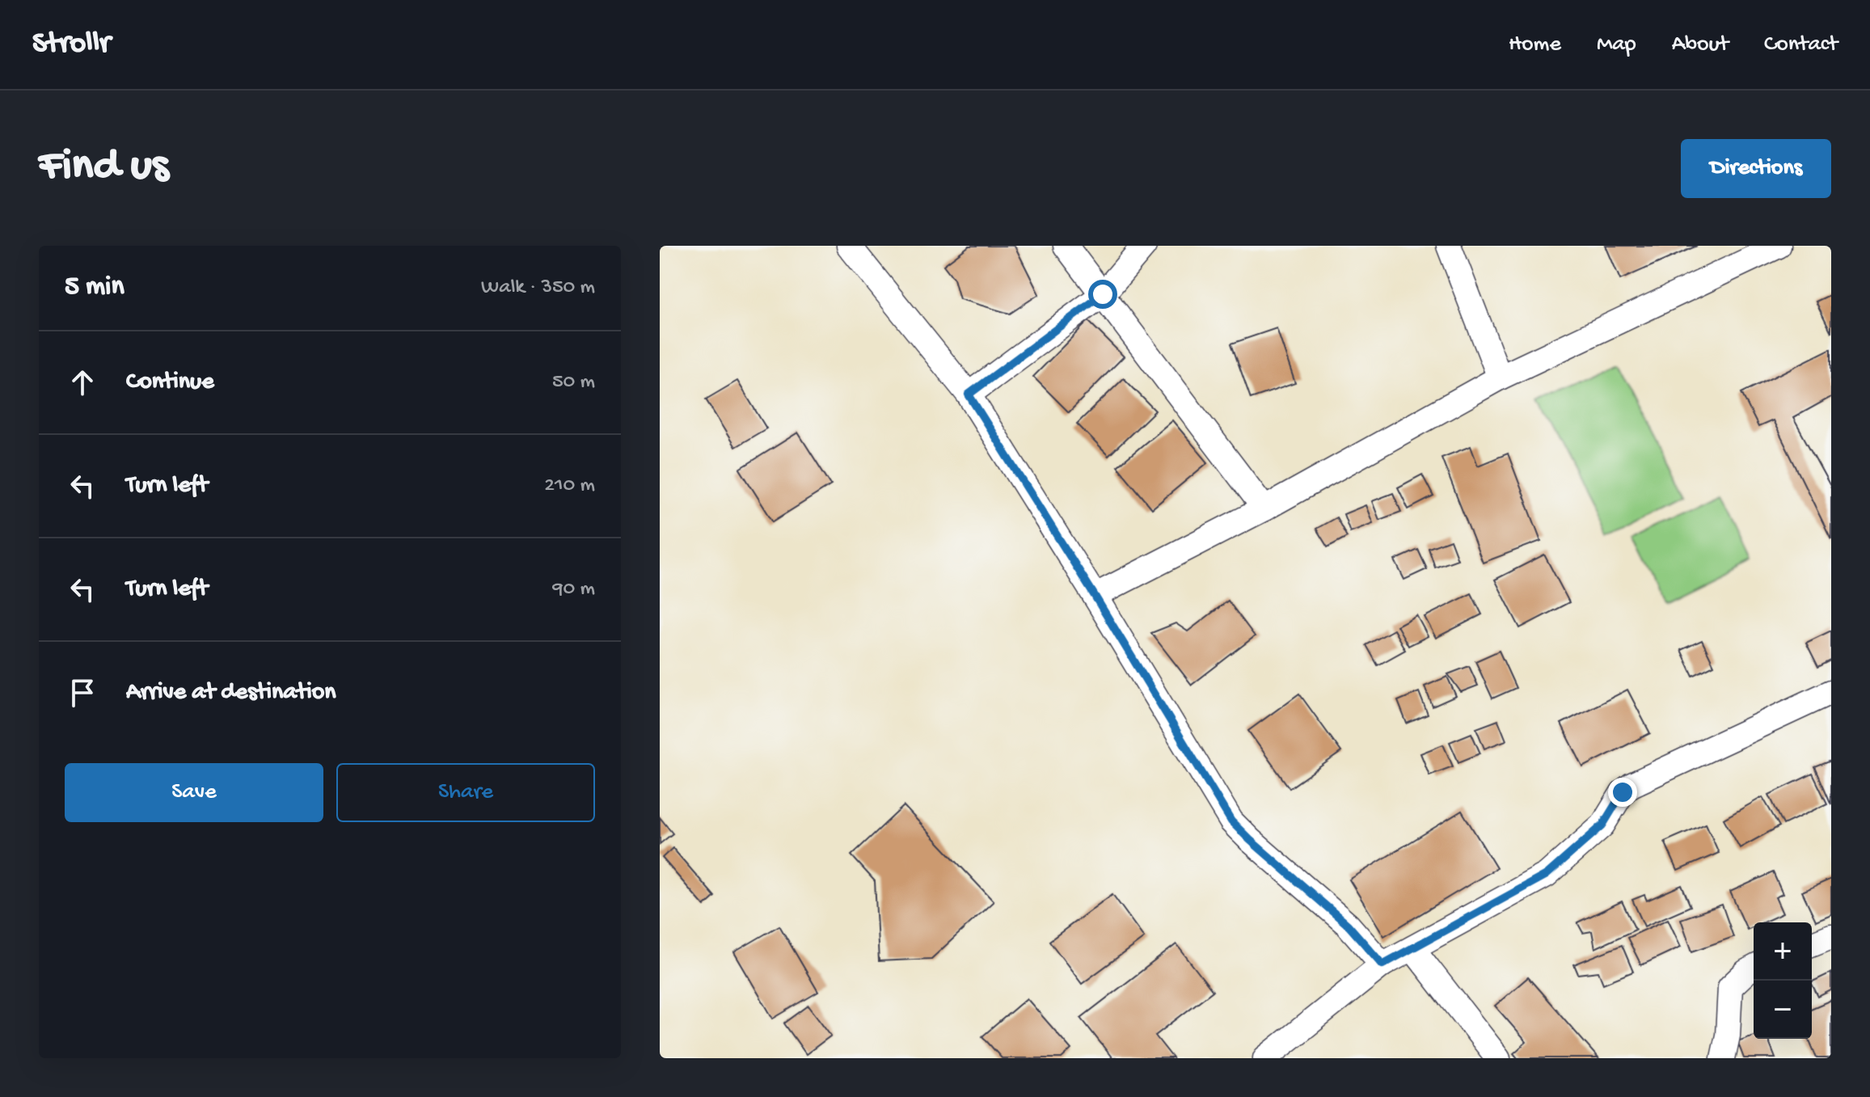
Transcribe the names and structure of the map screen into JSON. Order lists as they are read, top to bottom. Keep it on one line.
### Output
{"page":{"header":"Strollr","nav":["Home","Map","About","Contact"],"buttons":["Directions",["Save","Share"]],"title":"Find us","heading":["5 min","Walk · 350 m"],"list":[["Continue","50 m"],["Turn left","210 m"],["Turn left","90 m"],"Arrive at destination"],"map_buttons":["+","−"]}}
